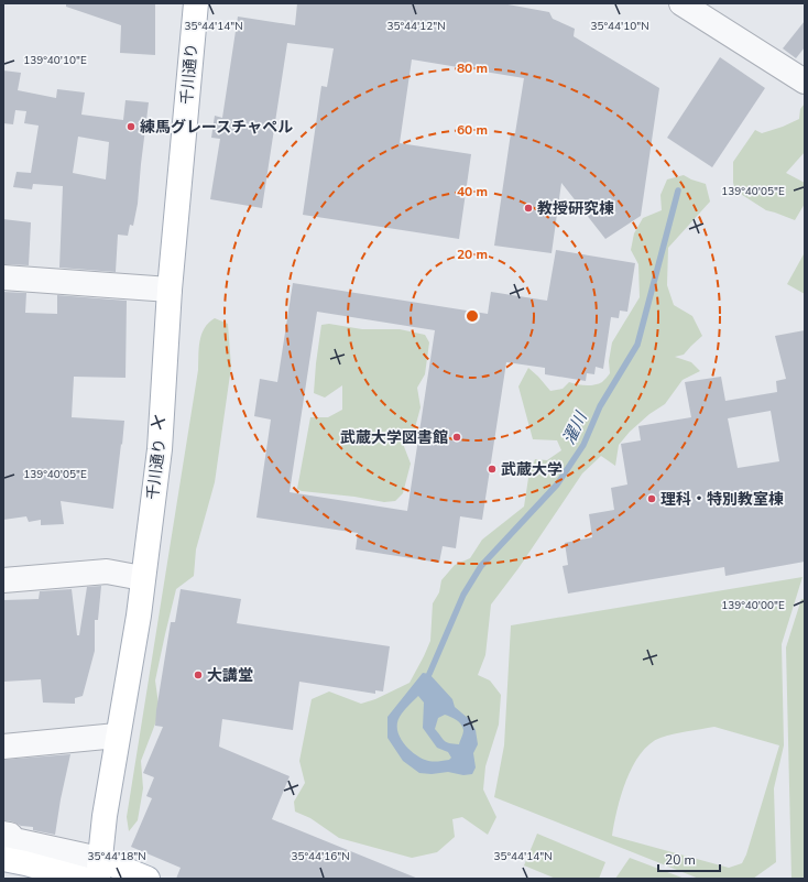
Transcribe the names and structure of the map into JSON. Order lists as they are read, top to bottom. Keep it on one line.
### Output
{"streets":{"main road":["千川通り"]},"water":["濯川"],"places":["練馬グレースチャペル","教授研究棟","武蔵大学図書館","武蔵大学","理科・特別教室棟","大講堂"],"scale_bar":"20 m","coordinates":["35°44'14\"N","35°44'12\"N","35°44'10\"N","139°40'10\"E","139°40'05\"E","139°40'00\"E","35°44'18\"N","35°44'16\"N"],"rings":["80 m","60 m","40 m","20 m"]}
